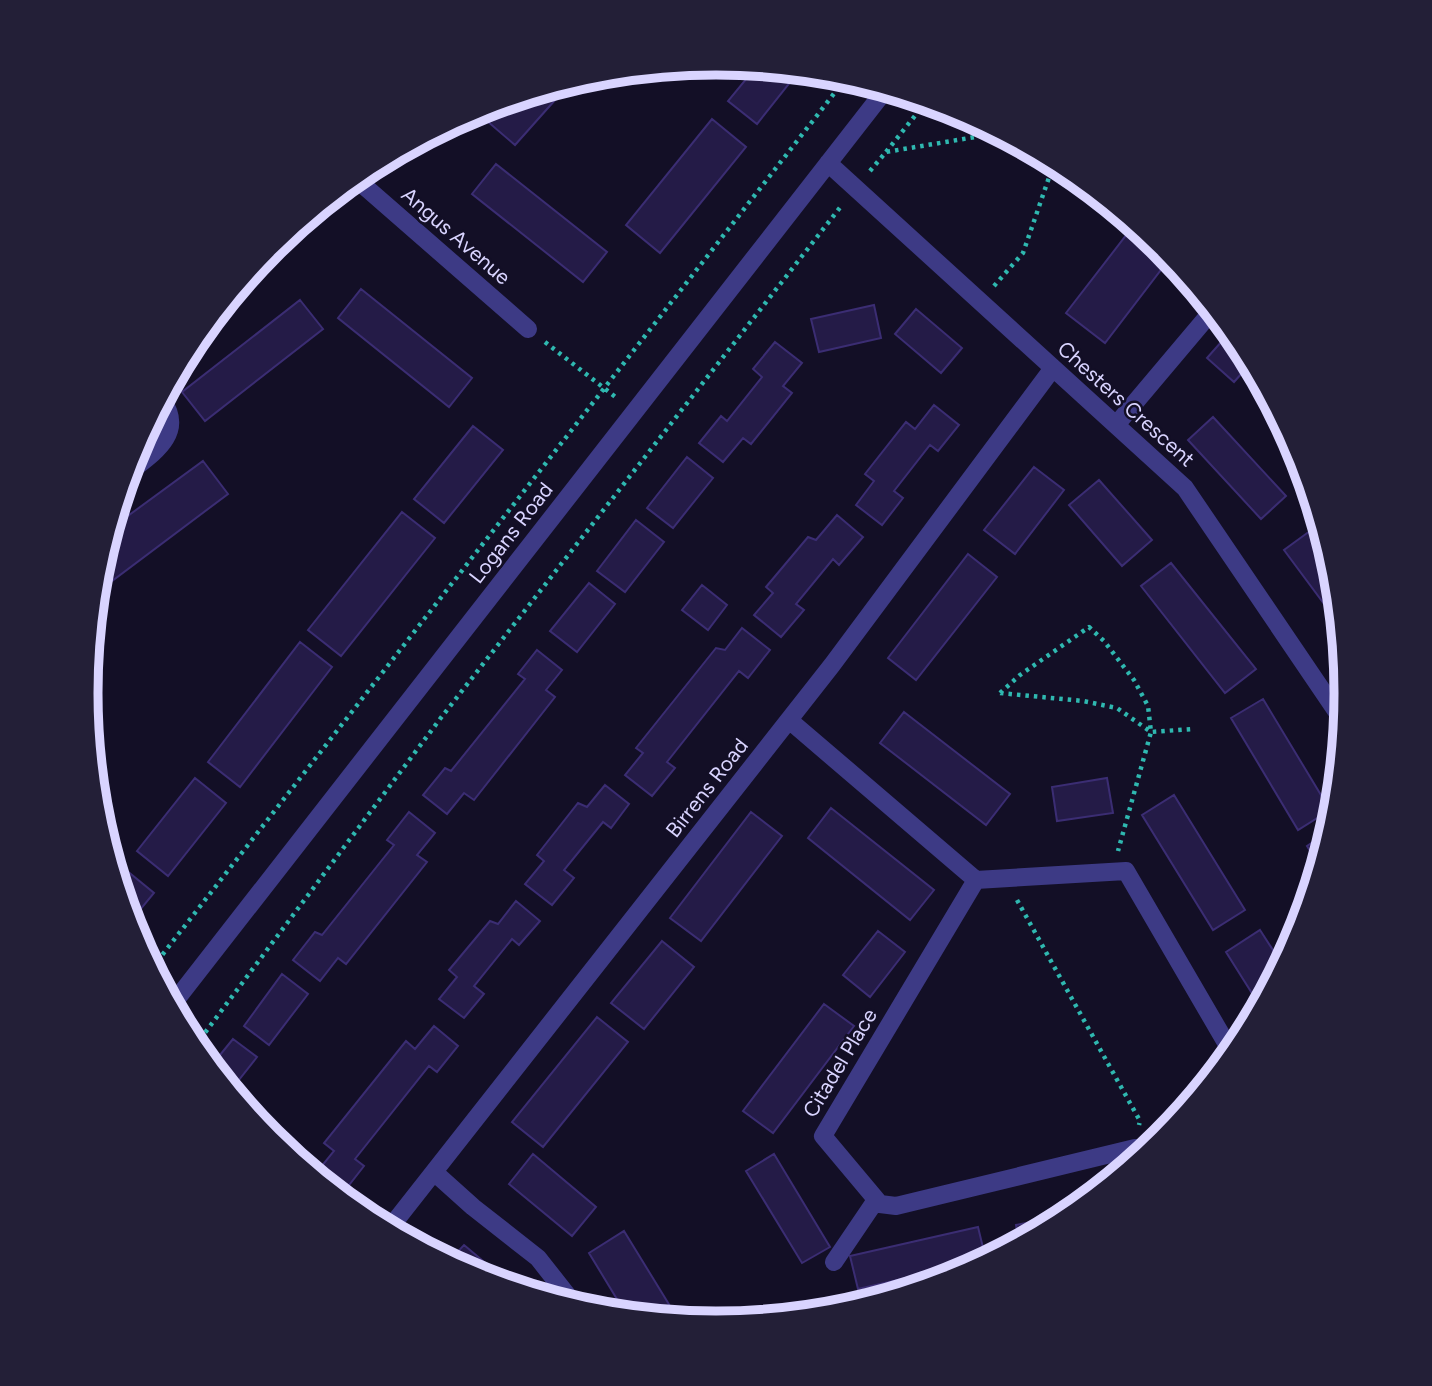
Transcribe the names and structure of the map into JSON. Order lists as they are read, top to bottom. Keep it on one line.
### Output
{"streets":{"street":["Angus Avenue","Chesters Crescent","Logans Road","Birrens Road","Citadel Place"]},"crossings":[["Chesters Crescent","Logans Road"],["Chesters Crescent","Birrens Road"]]}
